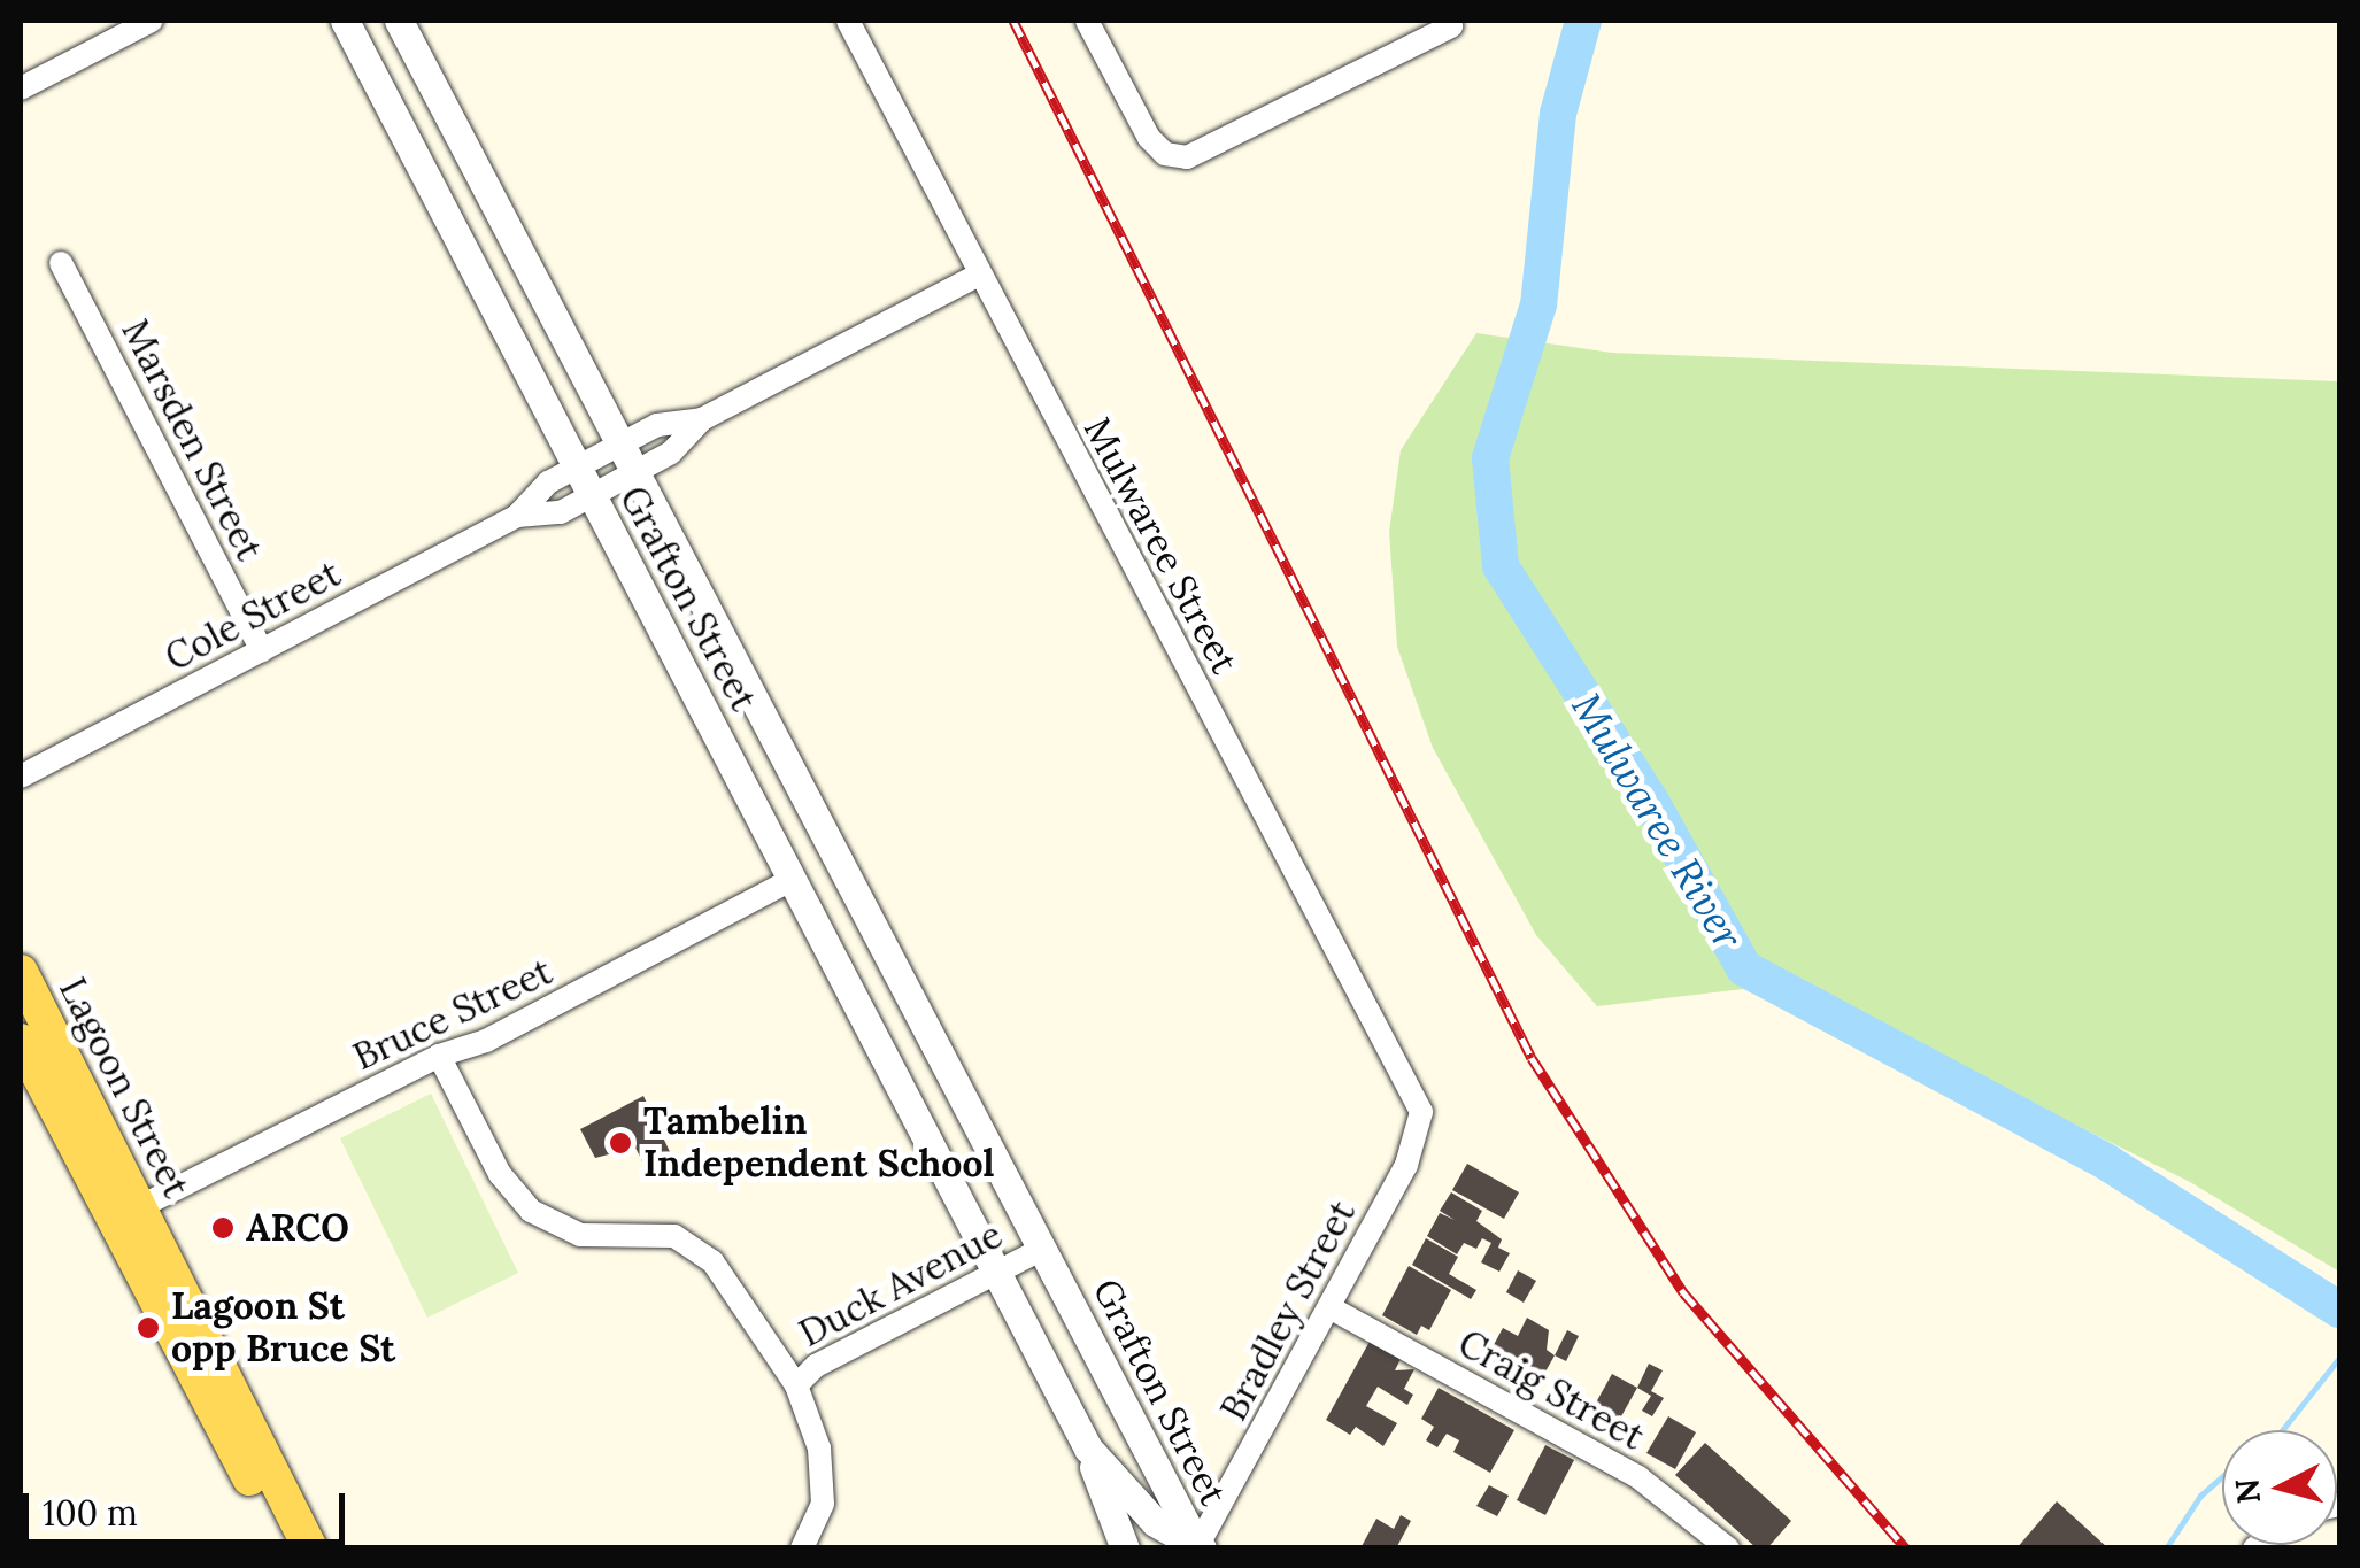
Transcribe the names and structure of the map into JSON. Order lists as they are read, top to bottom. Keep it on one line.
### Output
{"streets":{"main road":["Lagoon Street"],"street":["Marsden Street","Mulwaree Street","Grafton Street","Cole Street","Bruce Street","Duck Avenue","Bradley Street","Craig Street"]},"crossings":[["Marsden Street","Cole Street"],["Mulwaree Street","Cole Street"],["Mulwaree Street","Bradley Street"],["Grafton Street","Cole Street"],["Grafton Street","Bruce Street"],["Grafton Street","Duck Avenue"],["Grafton Street","Bradley Street"],["Bruce Street","Lagoon Street"],["Bradley Street","Craig Street"]],"water":["Mulwaree River"],"places":["Tambelin Independent School","ARCO","Lagoon St opp Bruce St"],"scale_bar":"100 m","north":"left"}
